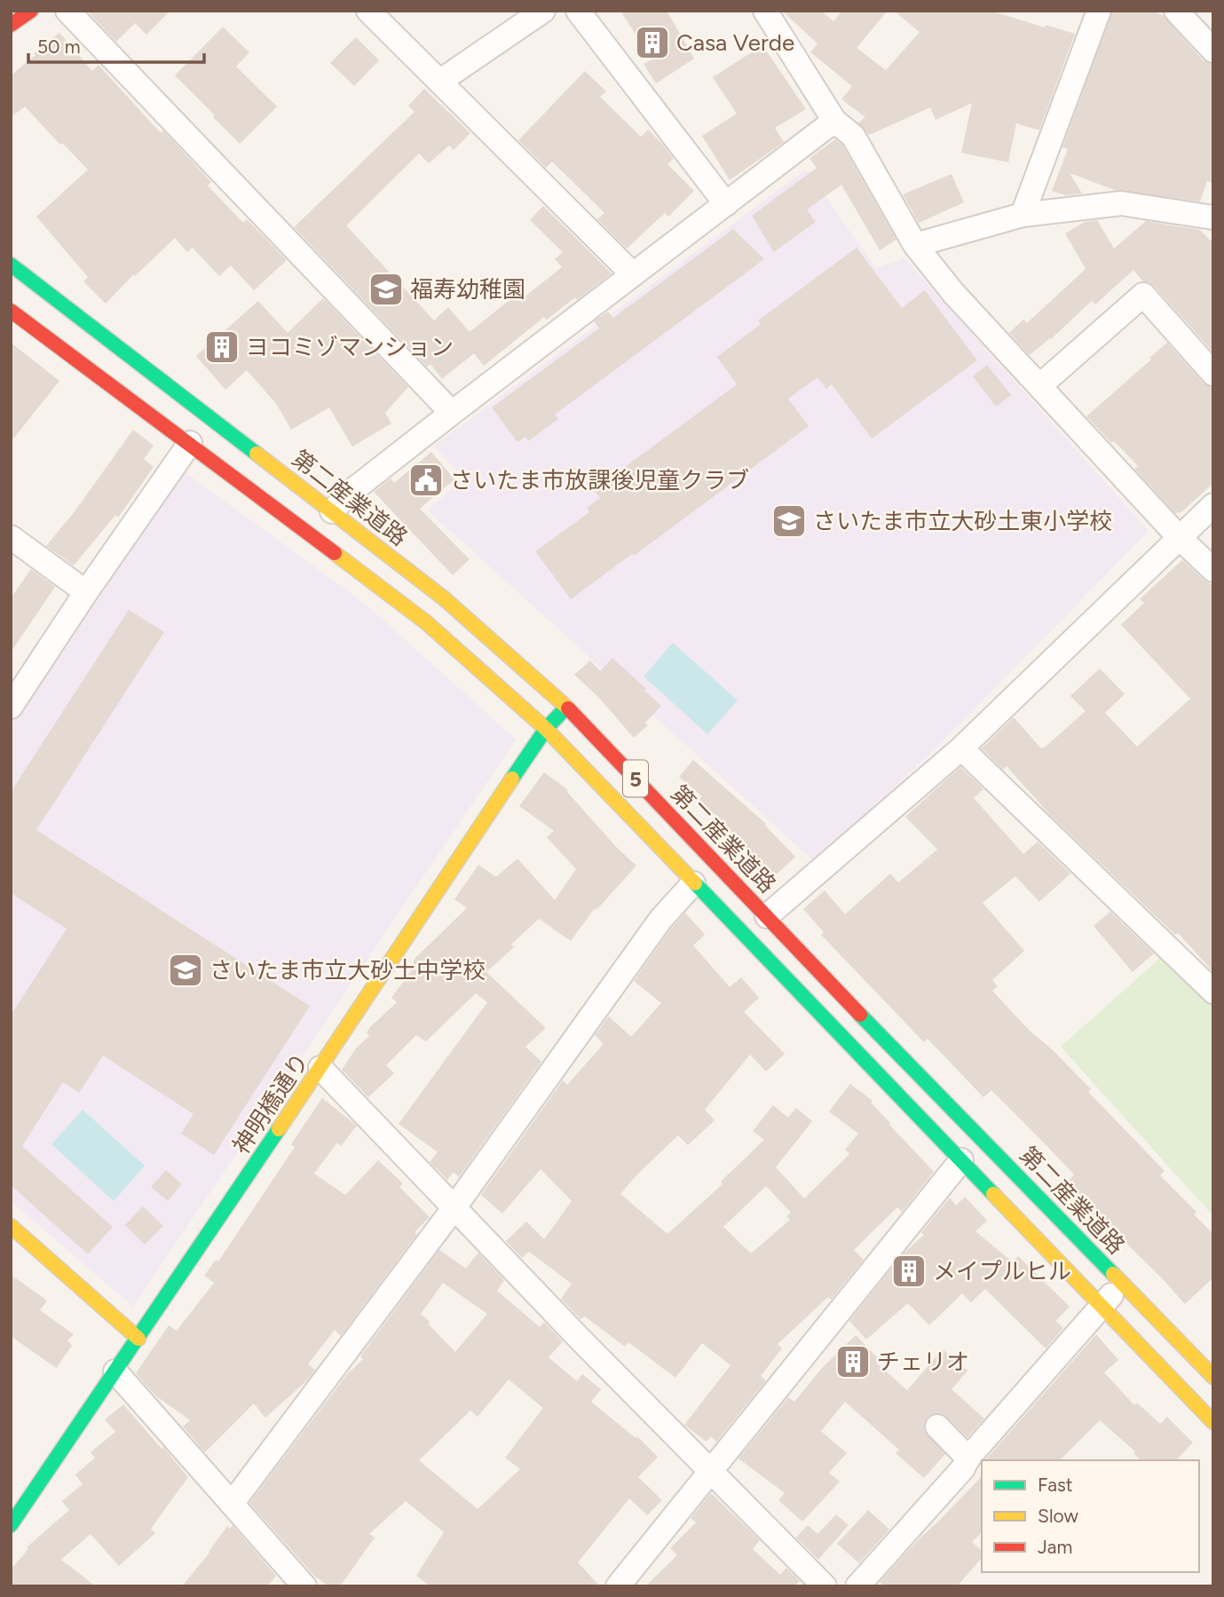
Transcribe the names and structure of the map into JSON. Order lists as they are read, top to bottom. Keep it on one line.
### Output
{"streets":{"main road":["第二産業道路","5","神明橋通り"]},"crossings":[["第二産業道路","神明橋通り"],["5","神明橋通り"]],"places":{"building":["Casa Verde","ヨコミゾマンション","メイプルヒル","チェリオ"],"school or university":["福寿幼稚園","さいたま市立大砂土東小学校","さいたま市立大砂土中学校"],"public building":["さいたま市放課後児童クラブ"]},"legend":["Fast","Slow","Jam"],"scale_bar":"50 m"}
